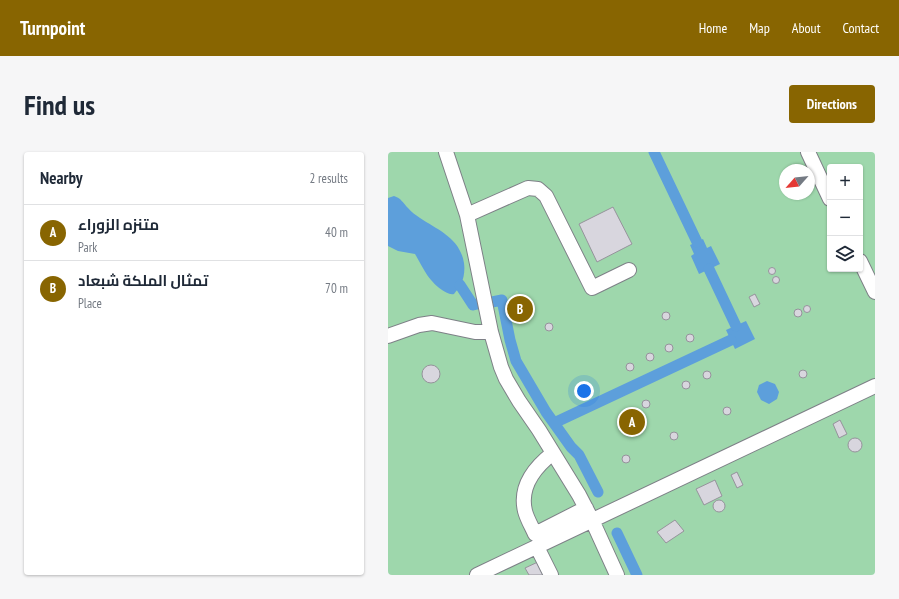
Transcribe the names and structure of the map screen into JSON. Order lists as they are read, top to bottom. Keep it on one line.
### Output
{"north":"bottom left","page":{"header":"Turnpoint","nav":["Home","Map","About","Contact"],"buttons":"Directions","title":"Find us","heading":["Nearby","2 results"],"map_buttons":["+","−"],"list":[{"mark":"A","name":"متنزه الزوراء","note":"Park","value":"40 m"},{"mark":"B","name":"تمثال الملكة شبعاد","note":"Place","value":"70 m"}],"pins":["B","A"]}}
